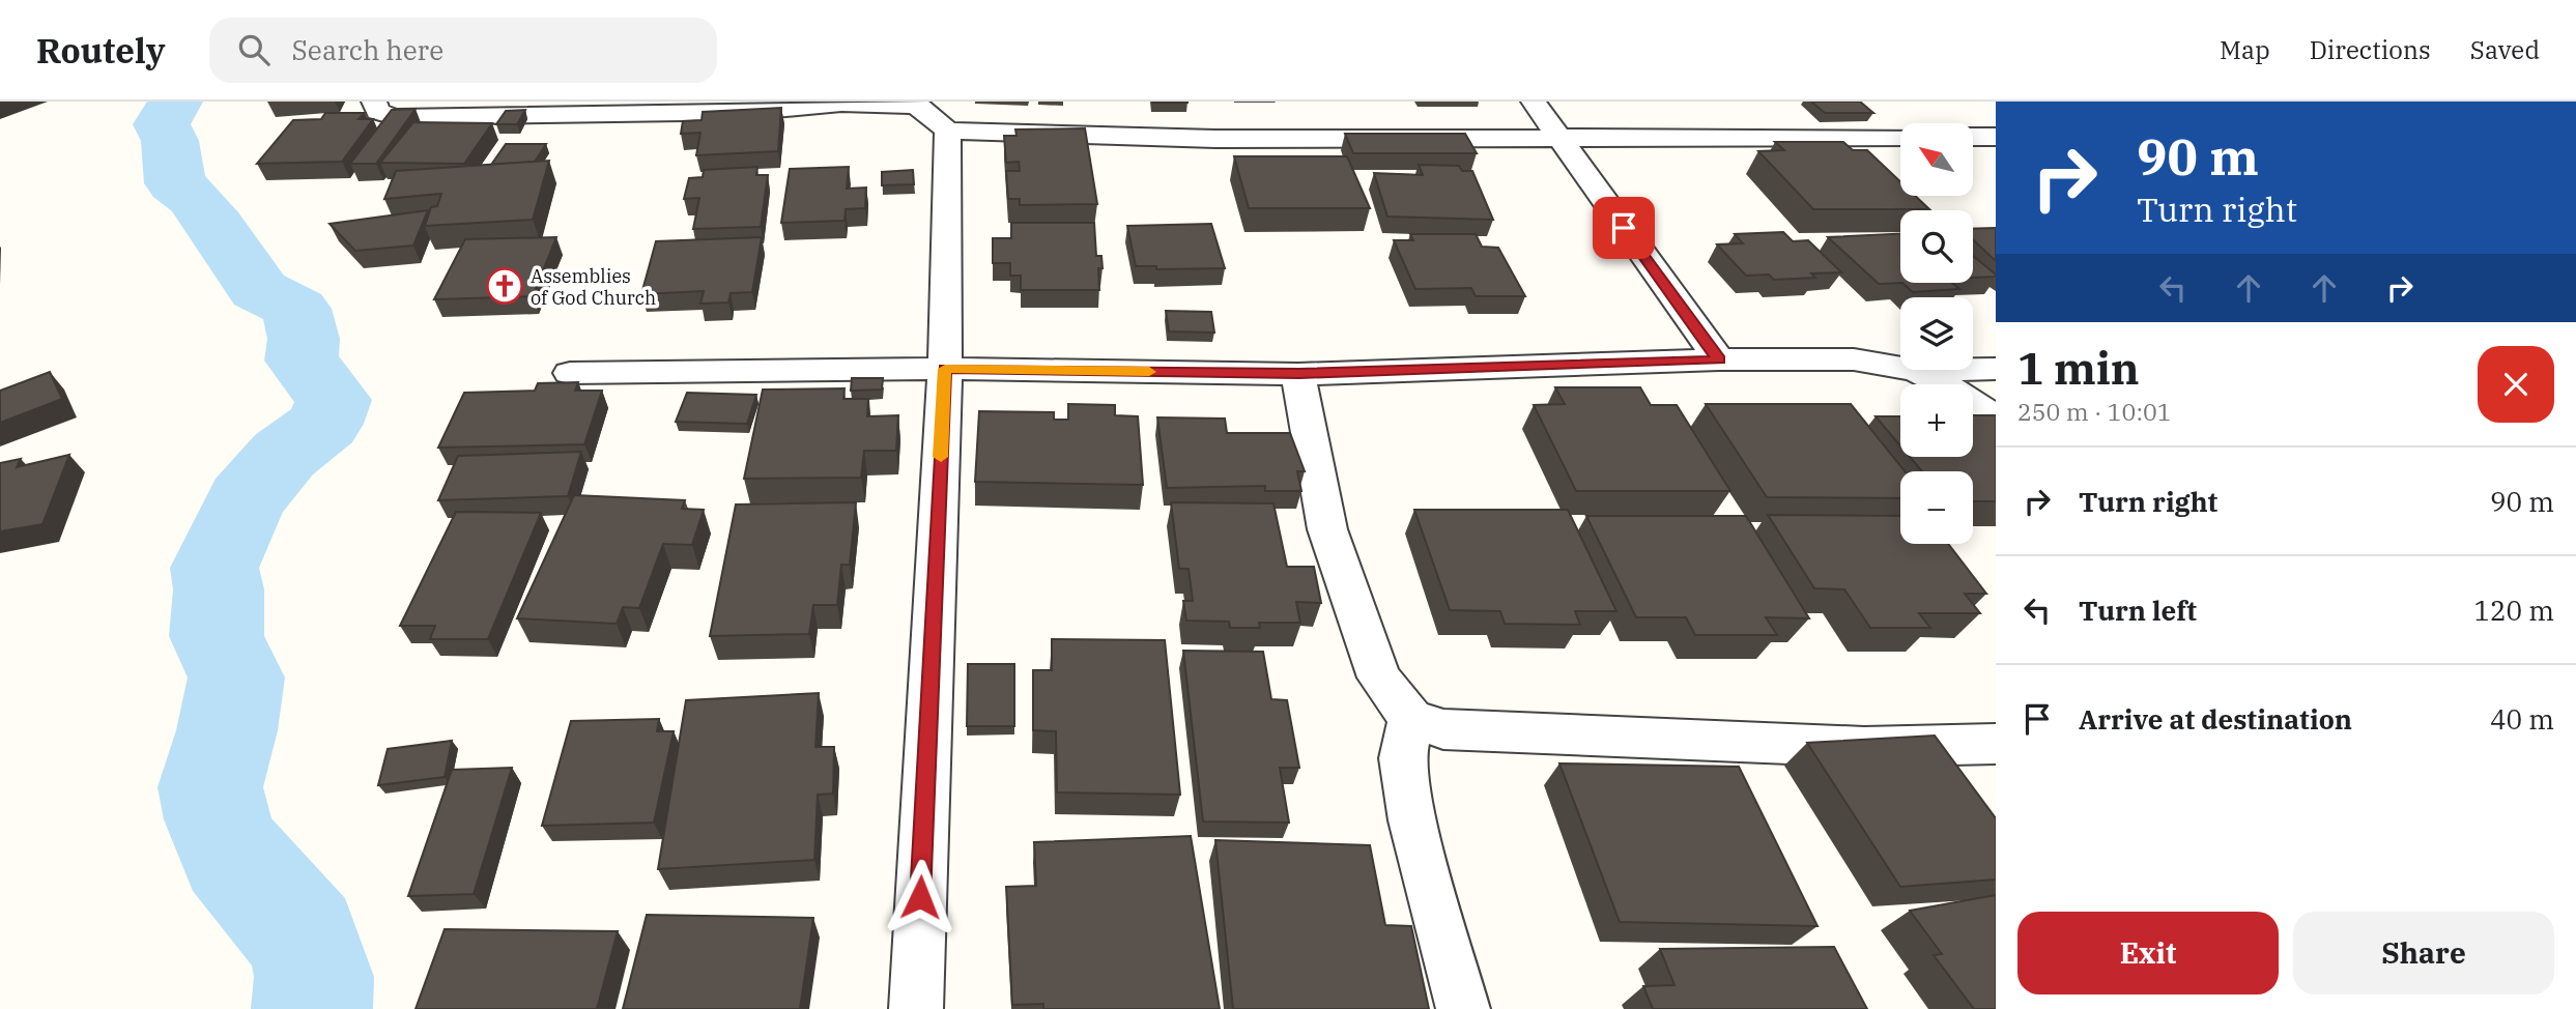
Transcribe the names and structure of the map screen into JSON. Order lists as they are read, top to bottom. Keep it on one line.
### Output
{"places":{"church":["Assemblies of God Church"]},"north":"top left","page":{"header":"Routely","search":"Search here","nav":["Map","Directions","Saved"],"turn":["90 m","Turn right"],"map_buttons":["+","−"],"heading":["1 min","250 m · 10:01"],"list":[{"name":"Turn right","value":"90 m"},{"name":"Turn left","value":"120 m"},{"name":"Arrive at destination","value":"40 m"}],"buttons":["Exit","Share"]}}
